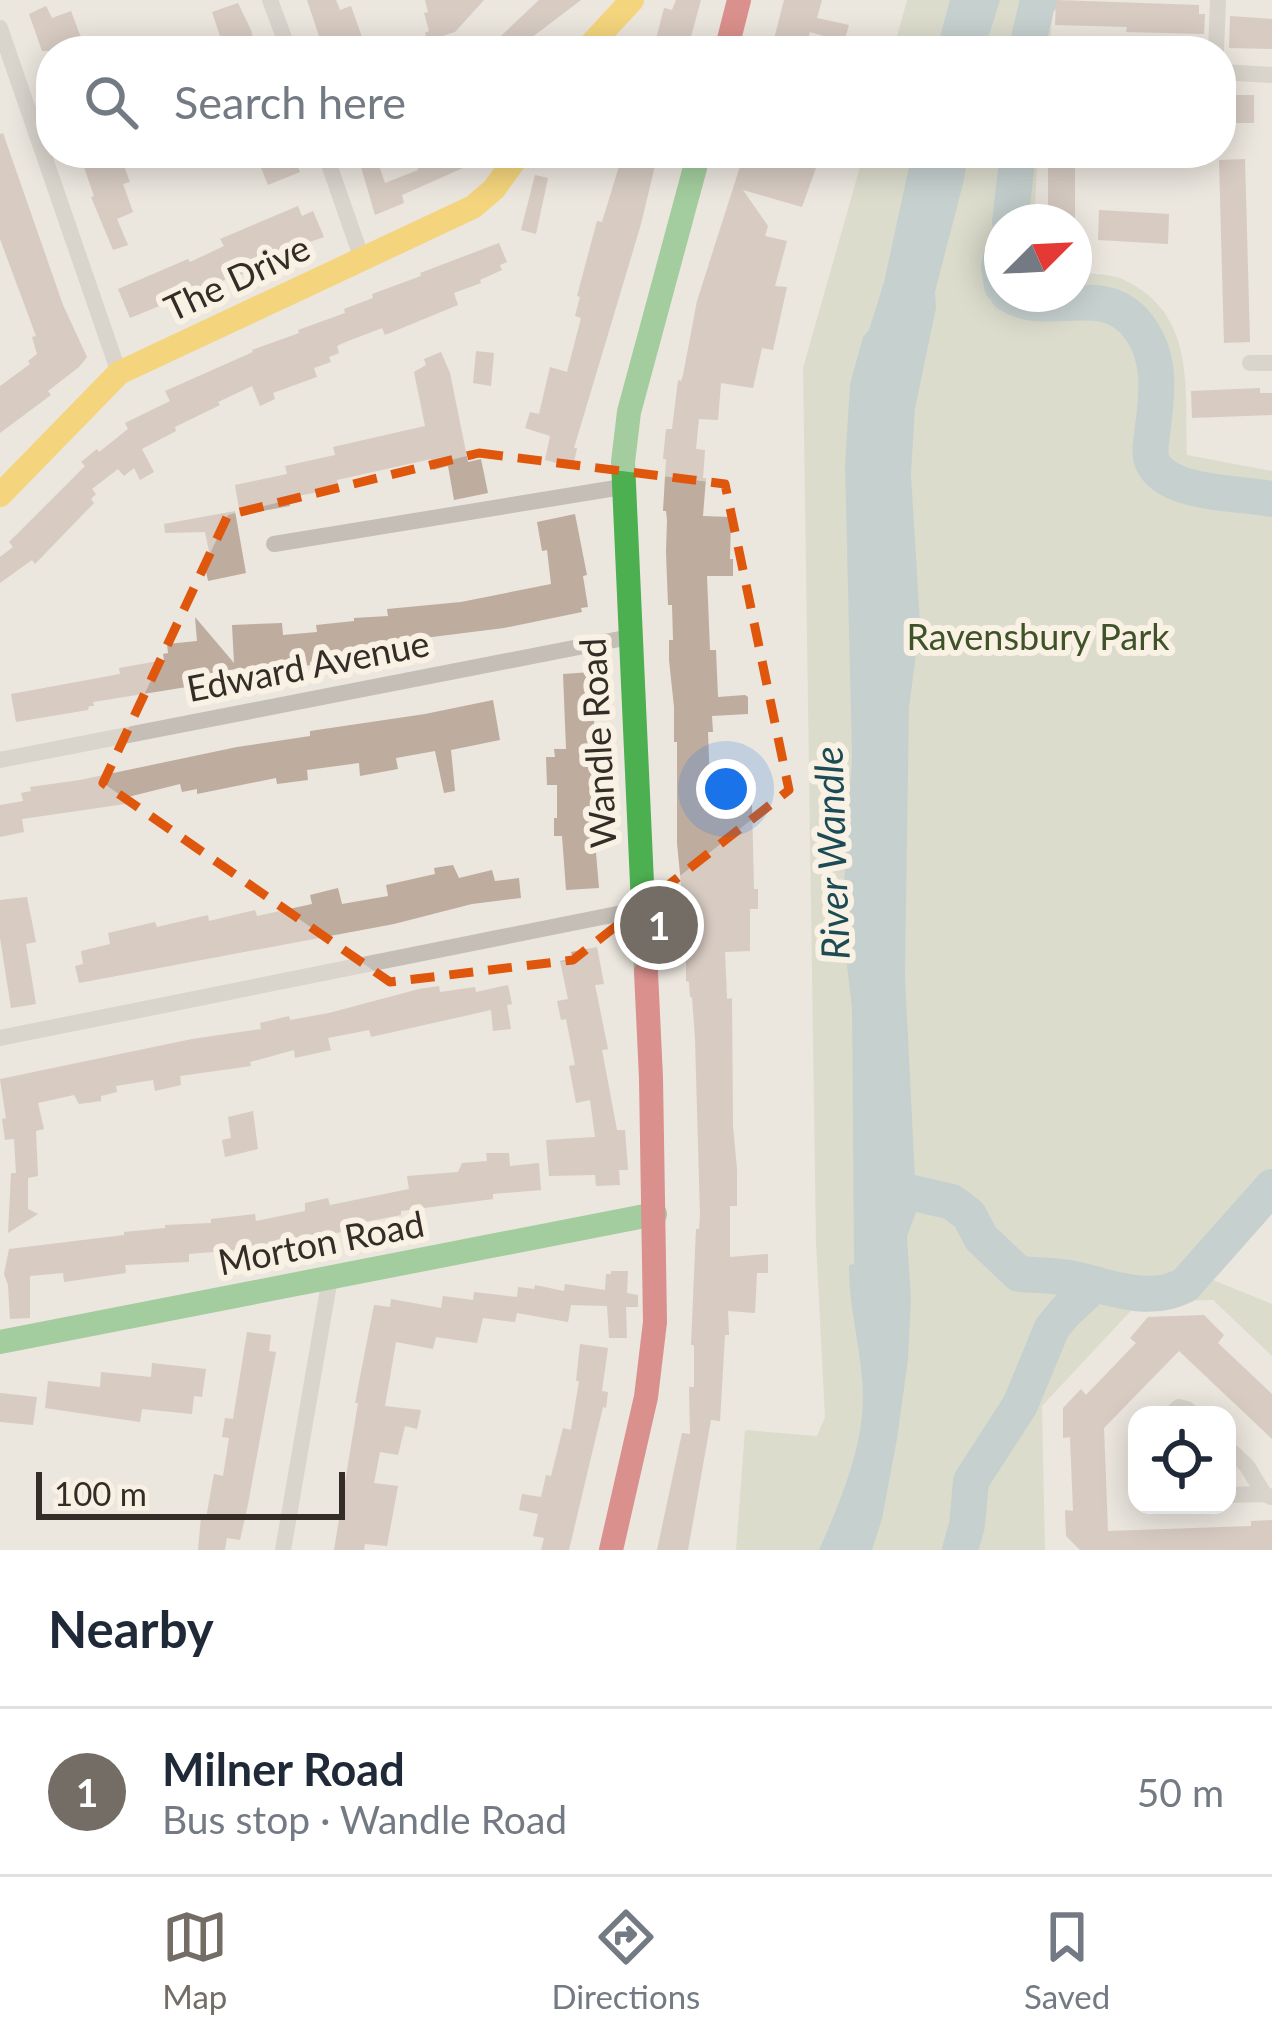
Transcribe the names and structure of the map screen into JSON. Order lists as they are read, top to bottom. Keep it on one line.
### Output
{"streets":{"street":["The Drive","Edward Avenue","Wandle Road","Morton Road"]},"crossings":[["Edward Avenue","Wandle Road"],["Wandle Road","Morton Road"]],"water":["River Wandle"],"parks":["Ravensbury Park"],"scale_bar":"100 m","north":"top right","page":{"search":"Search here","pins":"1","scale":"100 m","heading":"Nearby","list":[{"mark":"1","name":"Milner Road","note":"Bus stop · Wandle Road","value":"50 m"}],"nav":["Map","Directions","Saved"]}}
